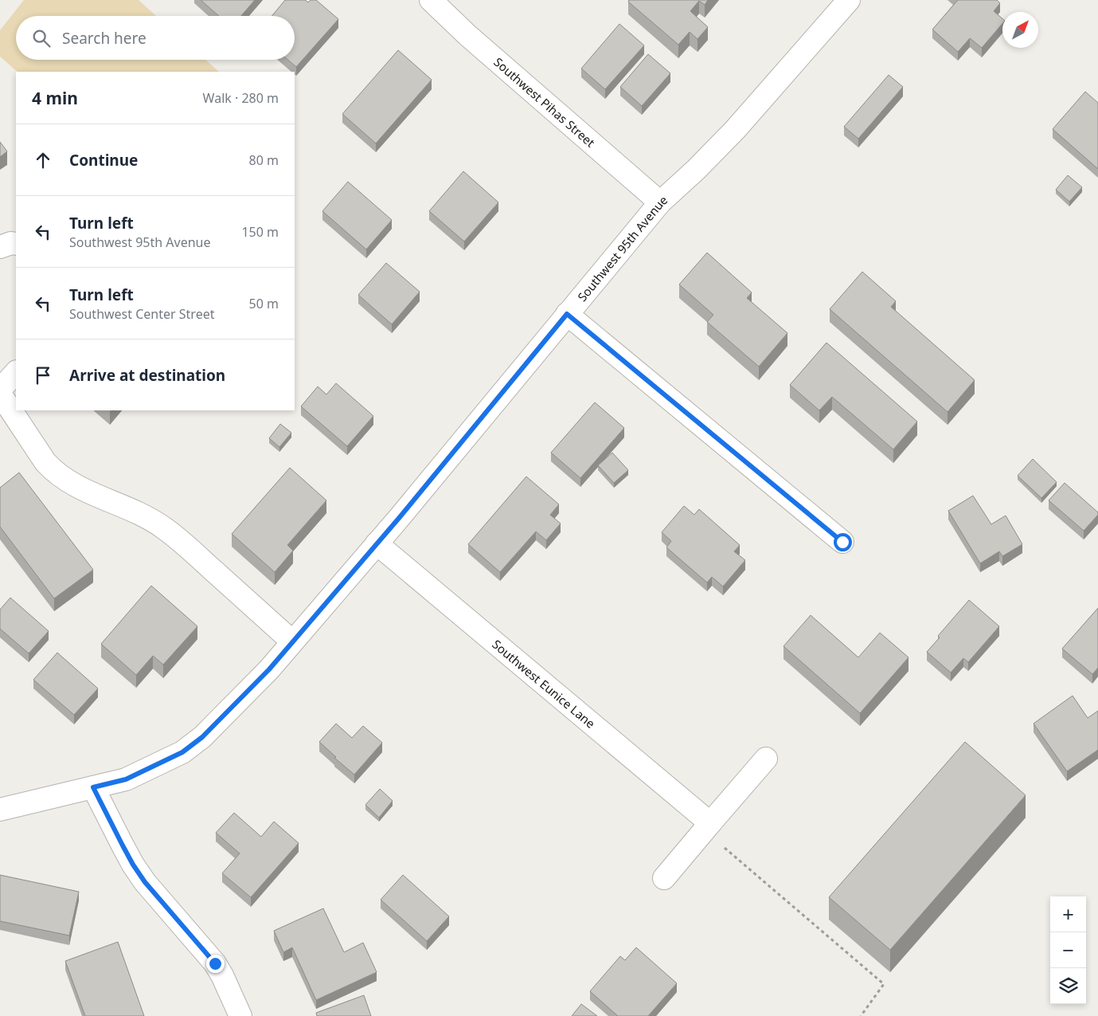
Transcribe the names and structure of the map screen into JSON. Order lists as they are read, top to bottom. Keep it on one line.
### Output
{"streets":{"street":["Southwest Pihas Street","Southwest 95th Avenue","Southwest Eunice Lane"]},"crossings":[["Southwest Pihas Street","Southwest 95th Avenue"],["Southwest 95th Avenue","Southwest Eunice Lane"]],"north":"top right","page":{"search":"Search here","heading":["4 min","Walk · 280 m"],"list":[["Continue","80 m"],["Turn left","Southwest 95th Avenue","150 m"],["Turn left","Southwest Center Street","50 m"],"Arrive at destination"],"map_buttons":["+","−"]}}
